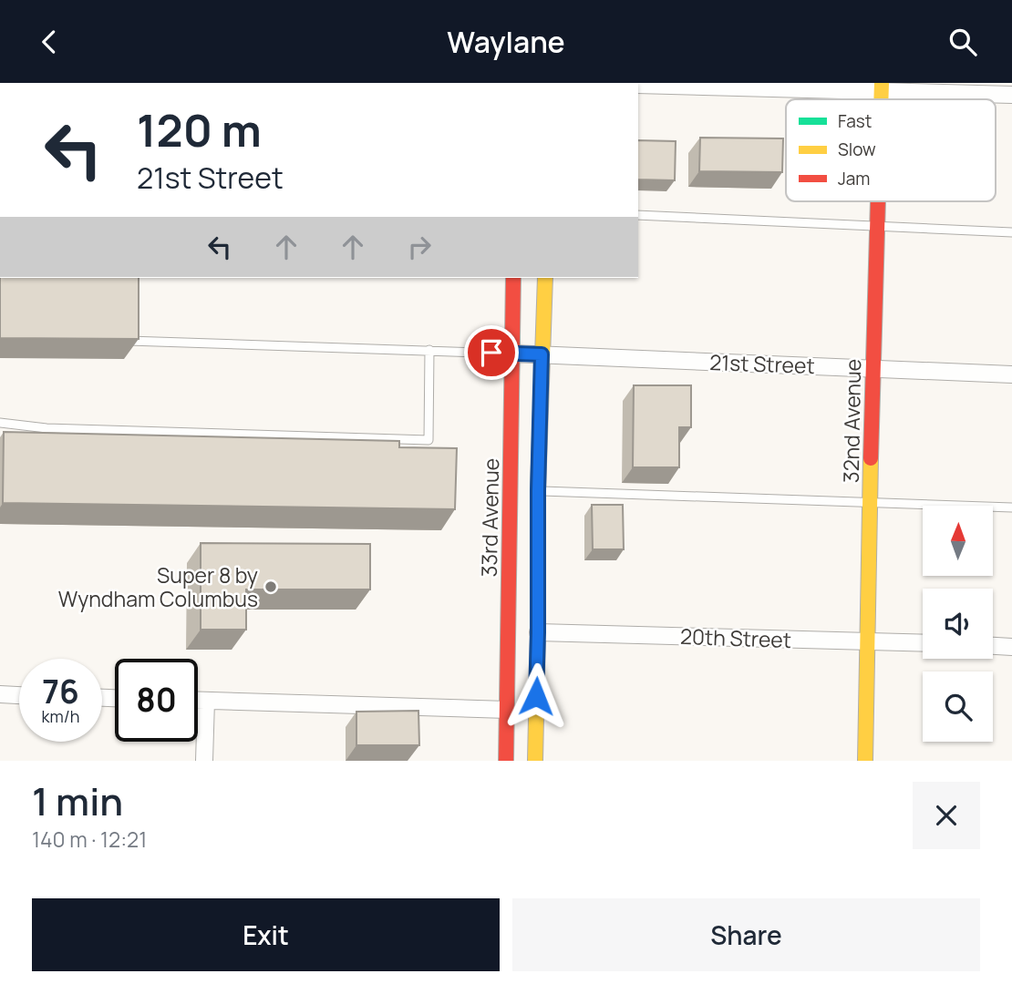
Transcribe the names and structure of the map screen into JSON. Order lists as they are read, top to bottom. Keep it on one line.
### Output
{"streets":{"main road":["32nd Avenue","33rd Avenue"],"street":["21st Street","20th Street"]},"crossings":[["21st Street","32nd Avenue"],["21st Street","33rd Avenue"],["32nd Avenue","20th Street"]],"places":["Super 8 by Wyndham Columbus"],"legend":["Fast","Slow","Jam"],"north":"top","page":{"header":"Waylane","turn":["120 m","21st Street"],"speed":"76 km/h","limit":"80","heading":["1 min","140 m · 12:21"],"buttons":["Exit","Share"]}}
